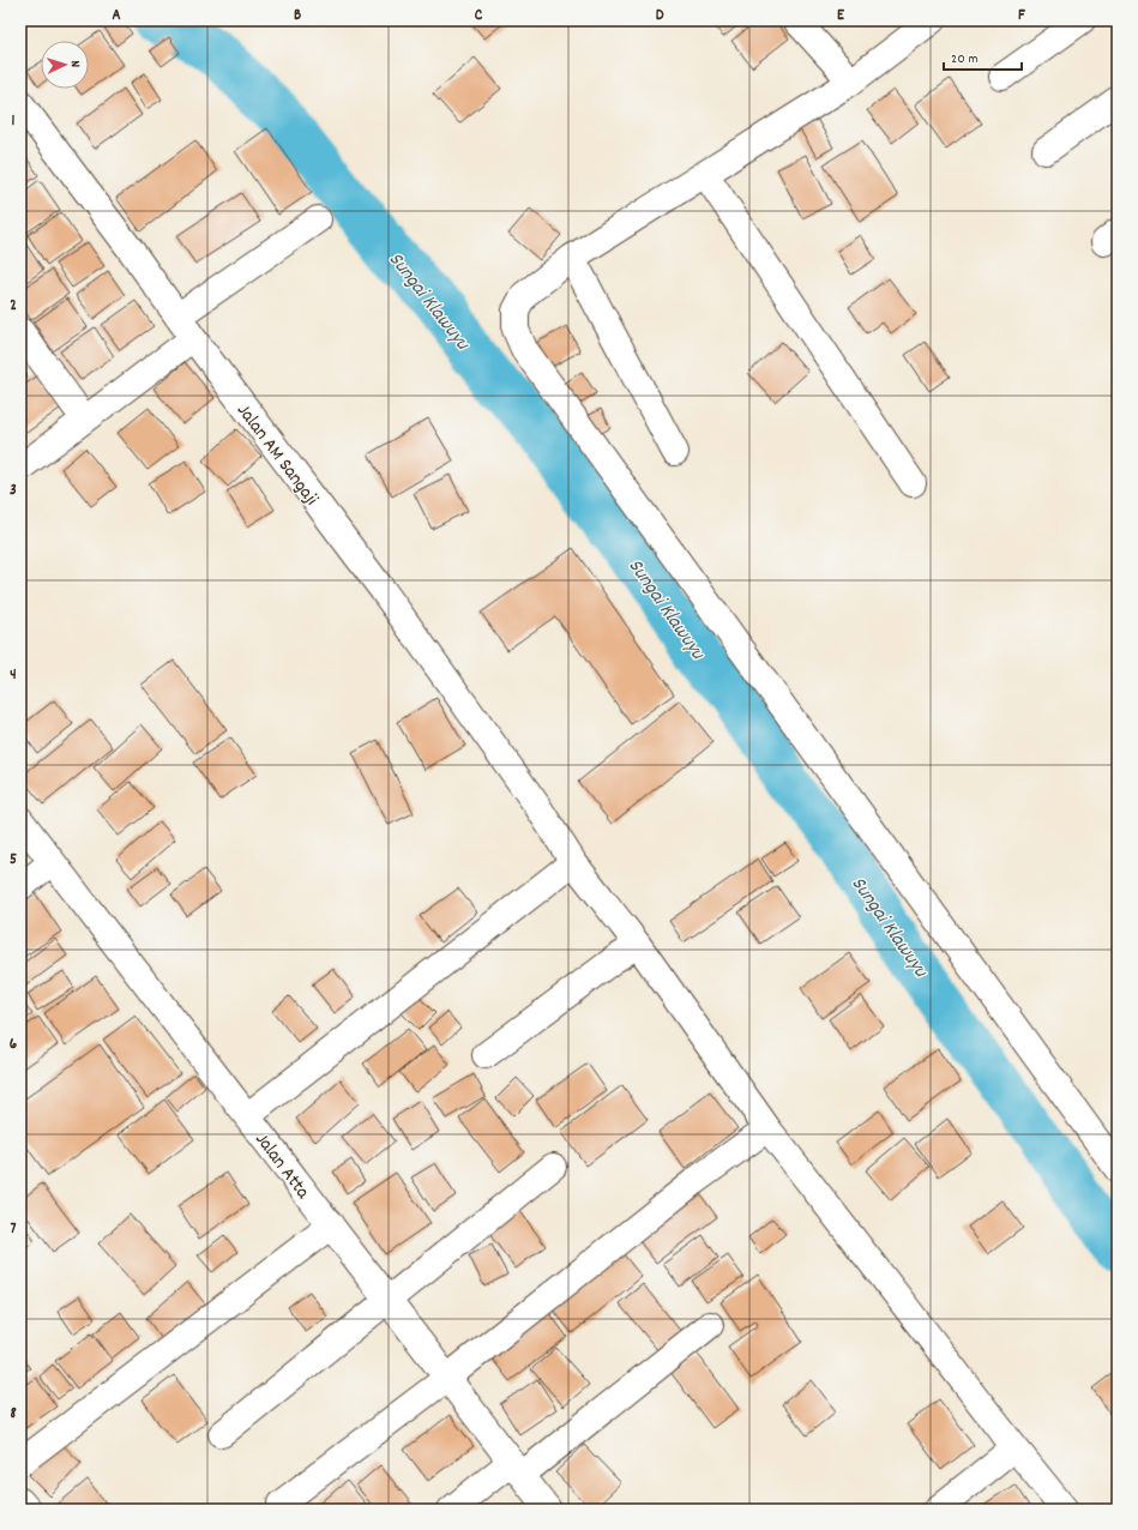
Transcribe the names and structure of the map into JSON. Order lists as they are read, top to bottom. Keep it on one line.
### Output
{"streets":{"street":["Jalan AM Sangaji","Jalan Atta"]},"water":["Sungai Klawuyu"],"scale_bar":"20 m","north":"right","grid":{"columns":["A","B","C","D","E","F"],"rows":["1","2","3","4","5","6","7","8"]}}
